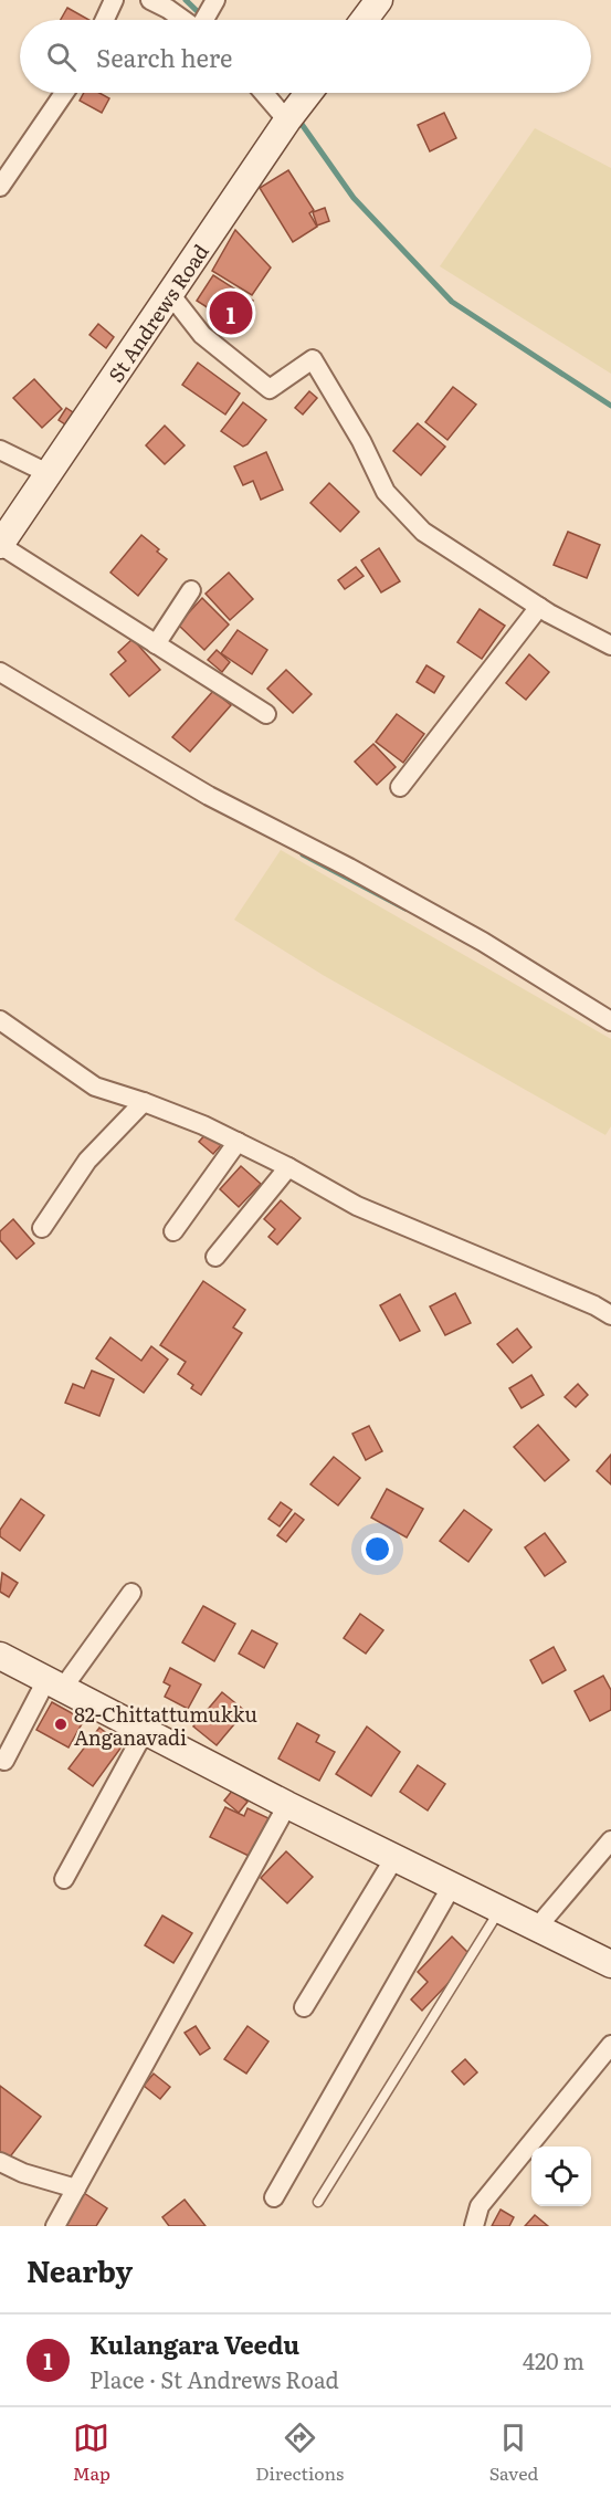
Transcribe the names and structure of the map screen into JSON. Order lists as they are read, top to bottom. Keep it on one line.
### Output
{"streets":{"main road":["St Andrews Road"]},"places":["82-Chittattumukku Anganavadi"],"page":{"search":"Search here","pins":"1","heading":"Nearby","list":[{"mark":"1","name":"Kulangara Veedu","note":"Place · St Andrews Road","value":"420 m"}],"nav":["Map","Directions","Saved"]}}
